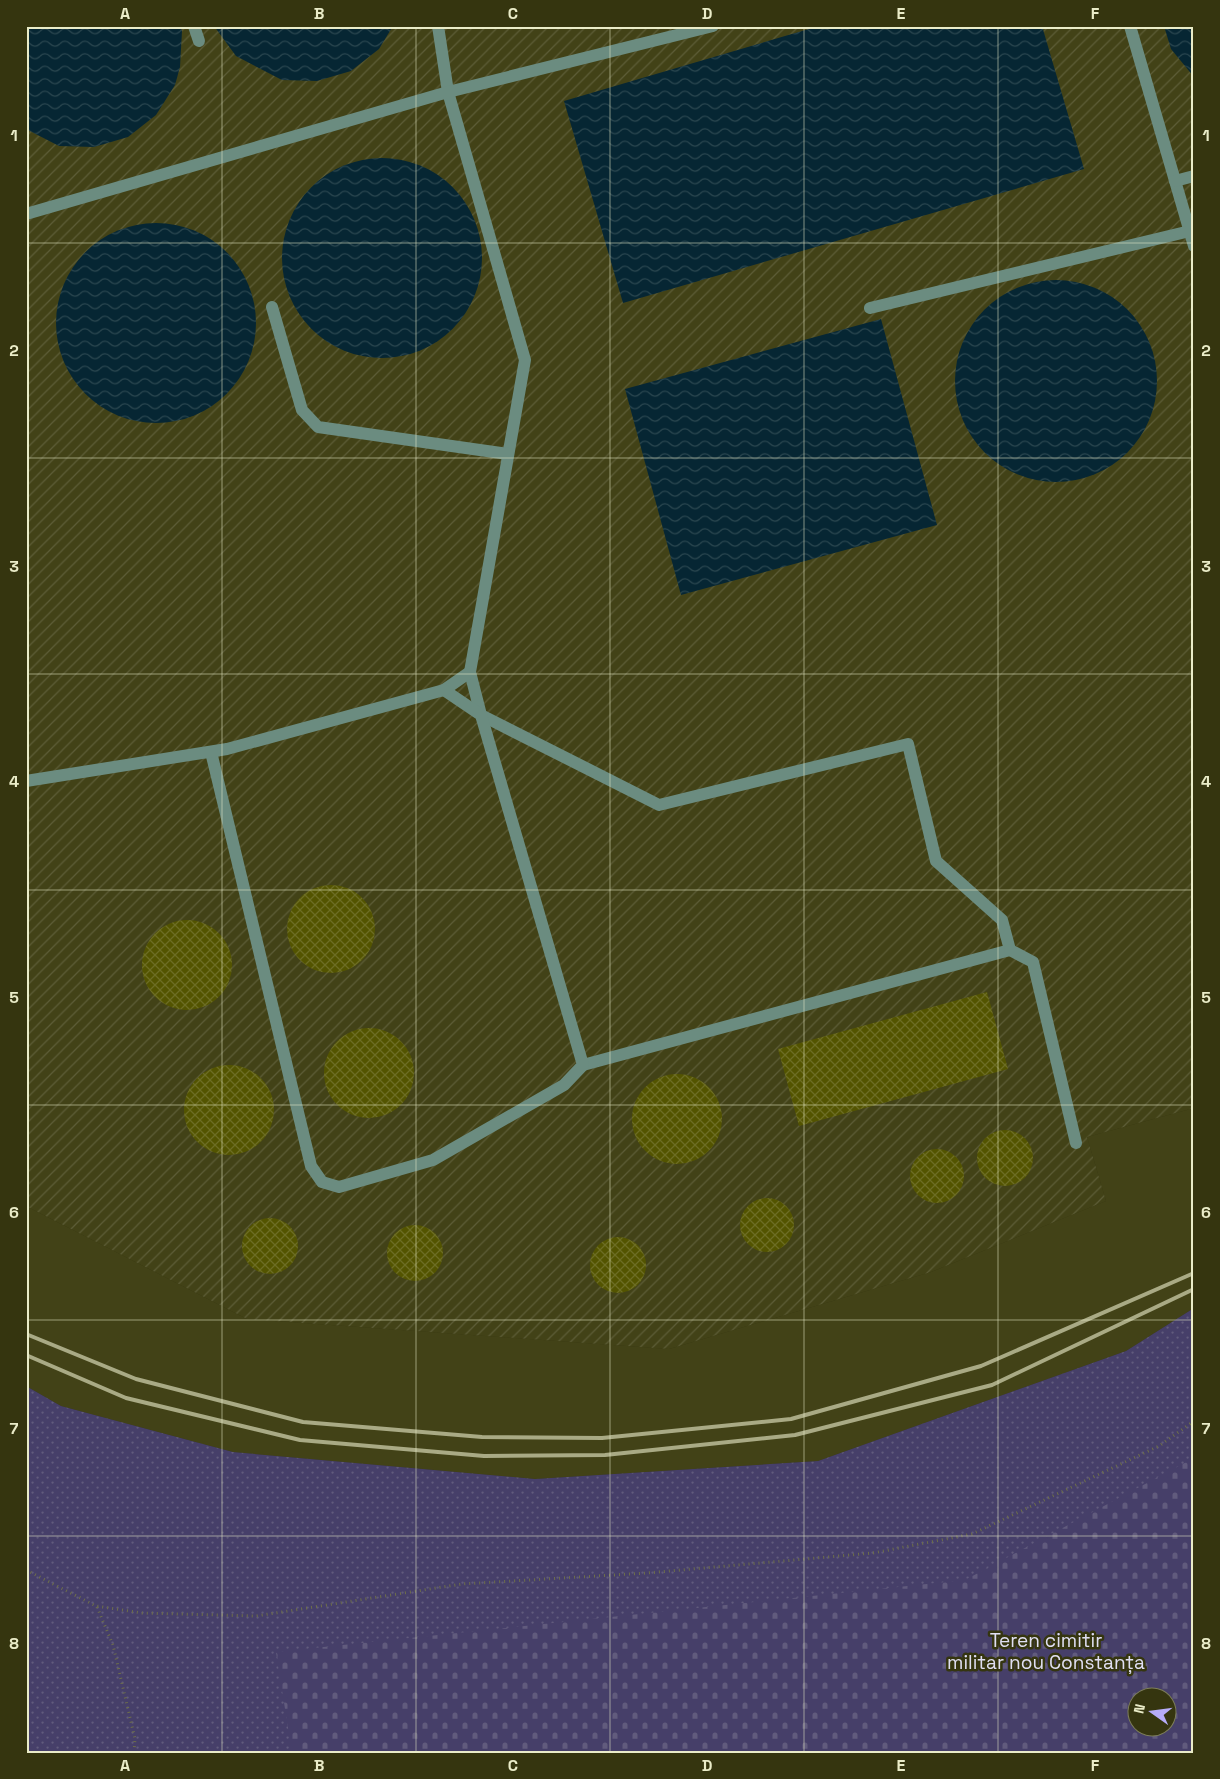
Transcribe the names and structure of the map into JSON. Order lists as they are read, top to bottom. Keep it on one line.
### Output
{"parks":["Teren cimitir militar nou Constanța"],"north":"left","grid":{"columns":["A","B","C","D","E","F"],"rows":["1","2","3","4","5","6","7","8"]}}
